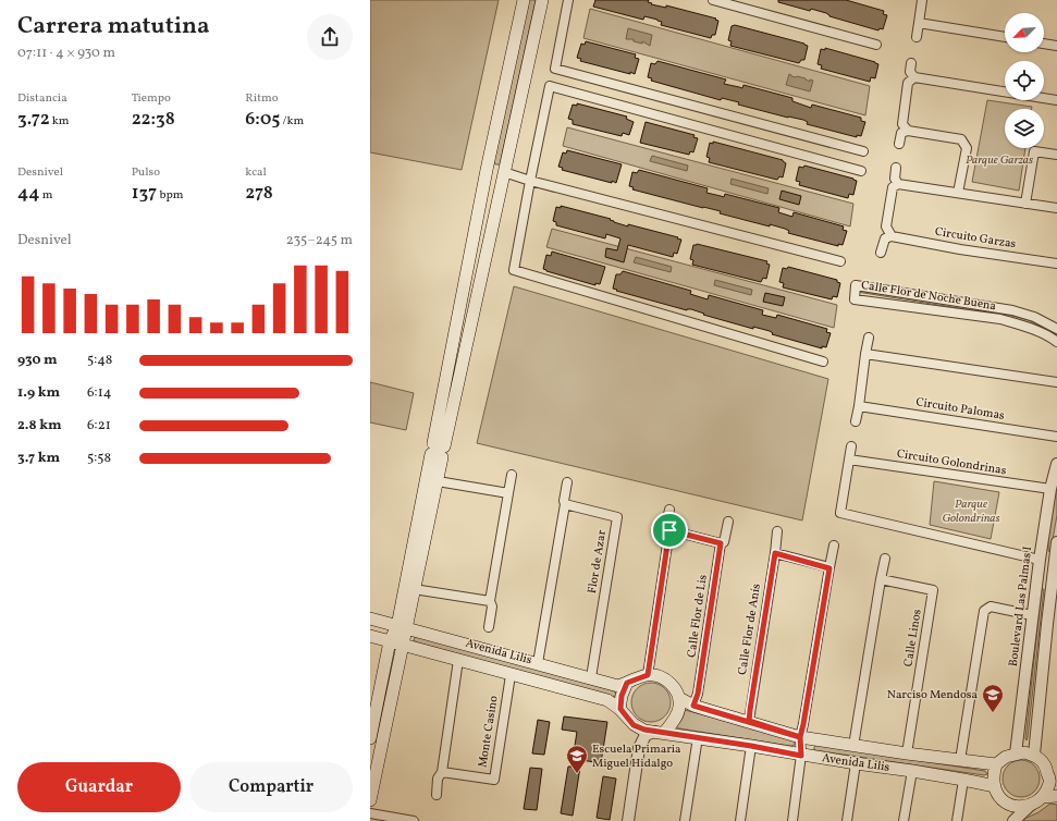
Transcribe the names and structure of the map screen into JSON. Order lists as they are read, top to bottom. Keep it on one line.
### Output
{"streets":{"main road":["Avenida Lilis"],"street":["Circuito Garzas","Calle Flor de Noche Buena","Circuito Palomas","Circuito Golondrinas","Flor de Azar","Boulevard Las Palmas I","Calle Flor de Lis","Calle Flor de Anís","Calle Linos","Monte Casino"]},"crossings":[["Circuito Golondrinas","Boulevard Las Palmas I"],["Flor de Azar","Avenida Lilis"],["Boulevard Las Palmas I","Avenida Lilis"],["Calle Flor de Lis","Avenida Lilis"],["Calle Flor de Anís","Avenida Lilis"],["Calle Linos","Avenida Lilis"],["Avenida Lilis","Monte Casino"]],"parks":["Parque Garzas","Parque Golondrinas"],"places":{"school or university":["Narciso Mendosa","Escuela Primaria Miguel Hidalgo"]},"north":"bottom left","page":{"heading":["Carrera matutina","07:11 · 4 × 930 m"],"stats":[["Distancia","3.72 km"],["Tiempo","22:38"],["Ritmo","6:05 /km"],["Desnivel","44 m"],["Pulso","137 bpm"],["kcal","278"]],"chart":["Desnivel","235–245 m"],"list":[{"name":"930 m","note":"5:48"},{"name":"1.9 km","note":"6:14"},{"name":"2.8 km","note":"6:21"},{"name":"3.7 km","note":"5:58"}],"buttons":["Guardar","Compartir"]}}
